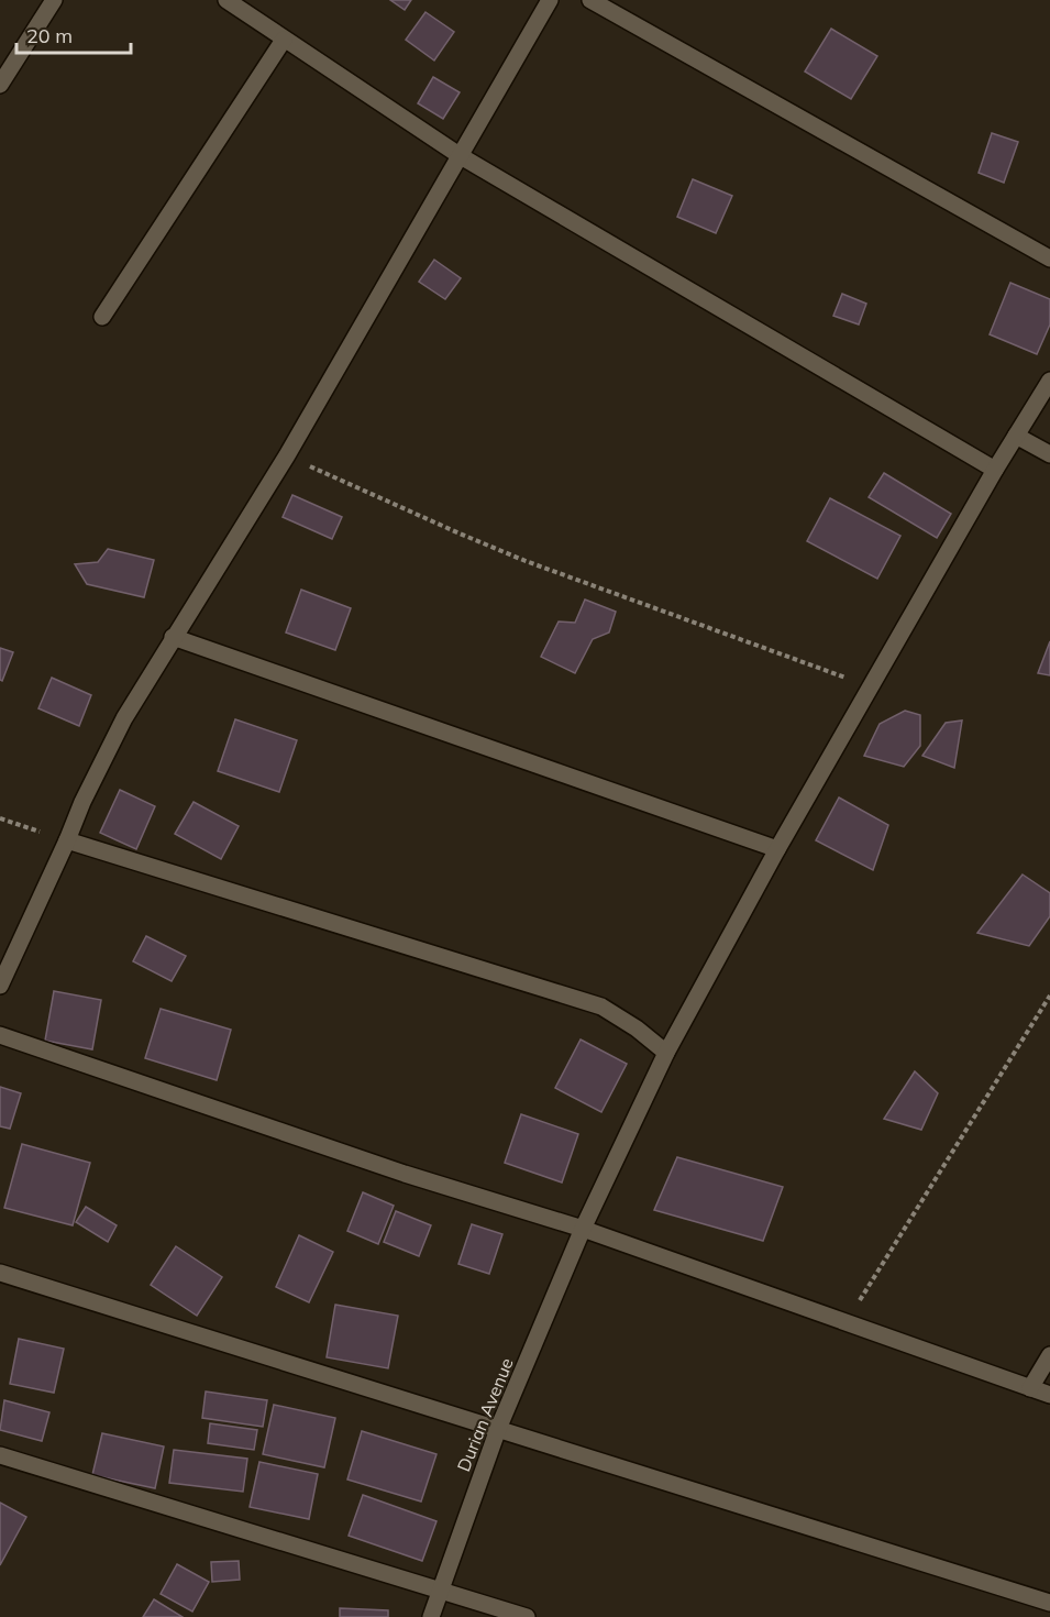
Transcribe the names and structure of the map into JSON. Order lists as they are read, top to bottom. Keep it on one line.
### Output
{"streets":{"street":["Durian Avenue"]},"scale_bar":"20 m"}
